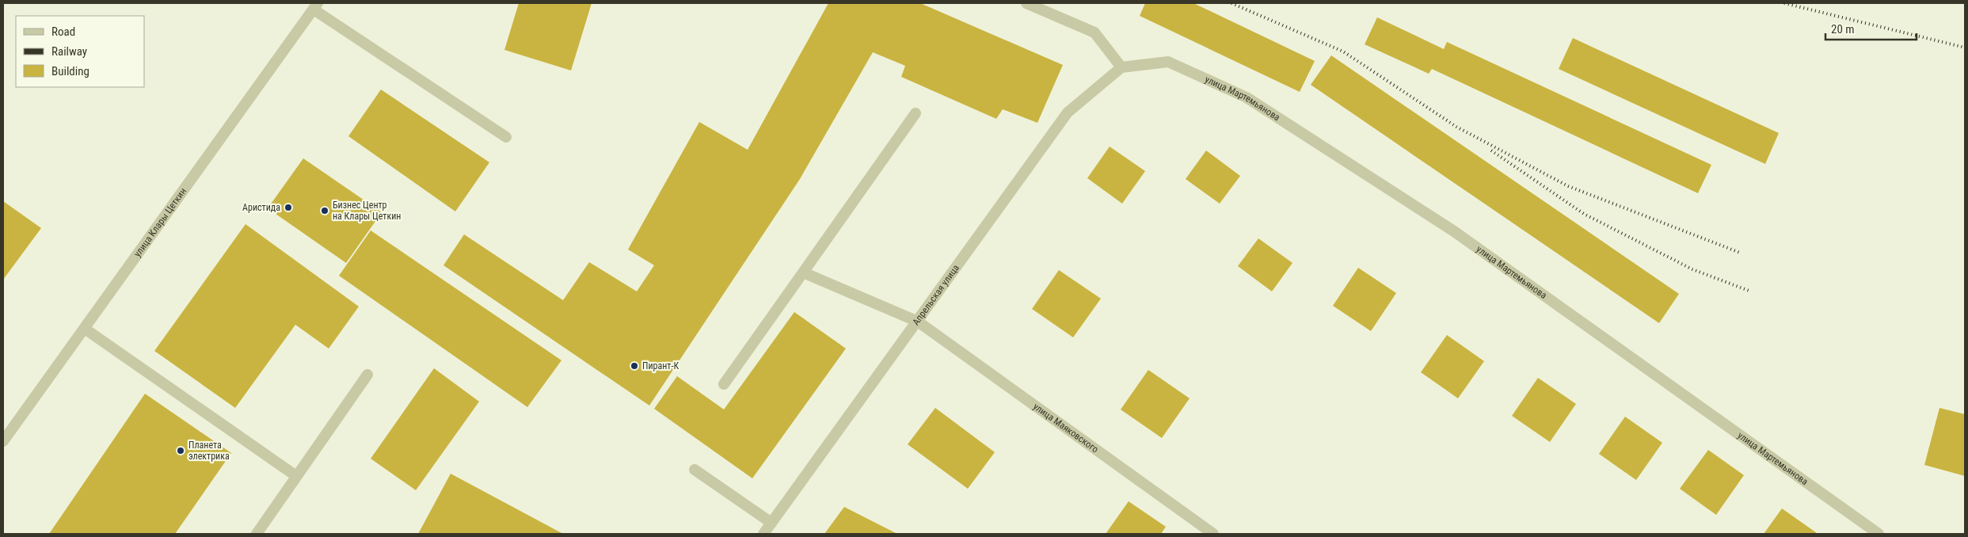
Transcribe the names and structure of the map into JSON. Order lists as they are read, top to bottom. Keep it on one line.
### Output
{"streets":{"street":["улица Мартемьянова","улица Клары Цеткин","Апрельская улица","улица Маяковского"]},"crossings":[["улица Мартемьянова","Апрельская улица"],["Апрельская улица","улица Маяковского"]],"places":["Аристида","Бизнес Центр на Клары Цеткин","Пирант-К","Планета электрика"],"legend":["Road","Railway","Building"],"scale_bar":"20 m"}
